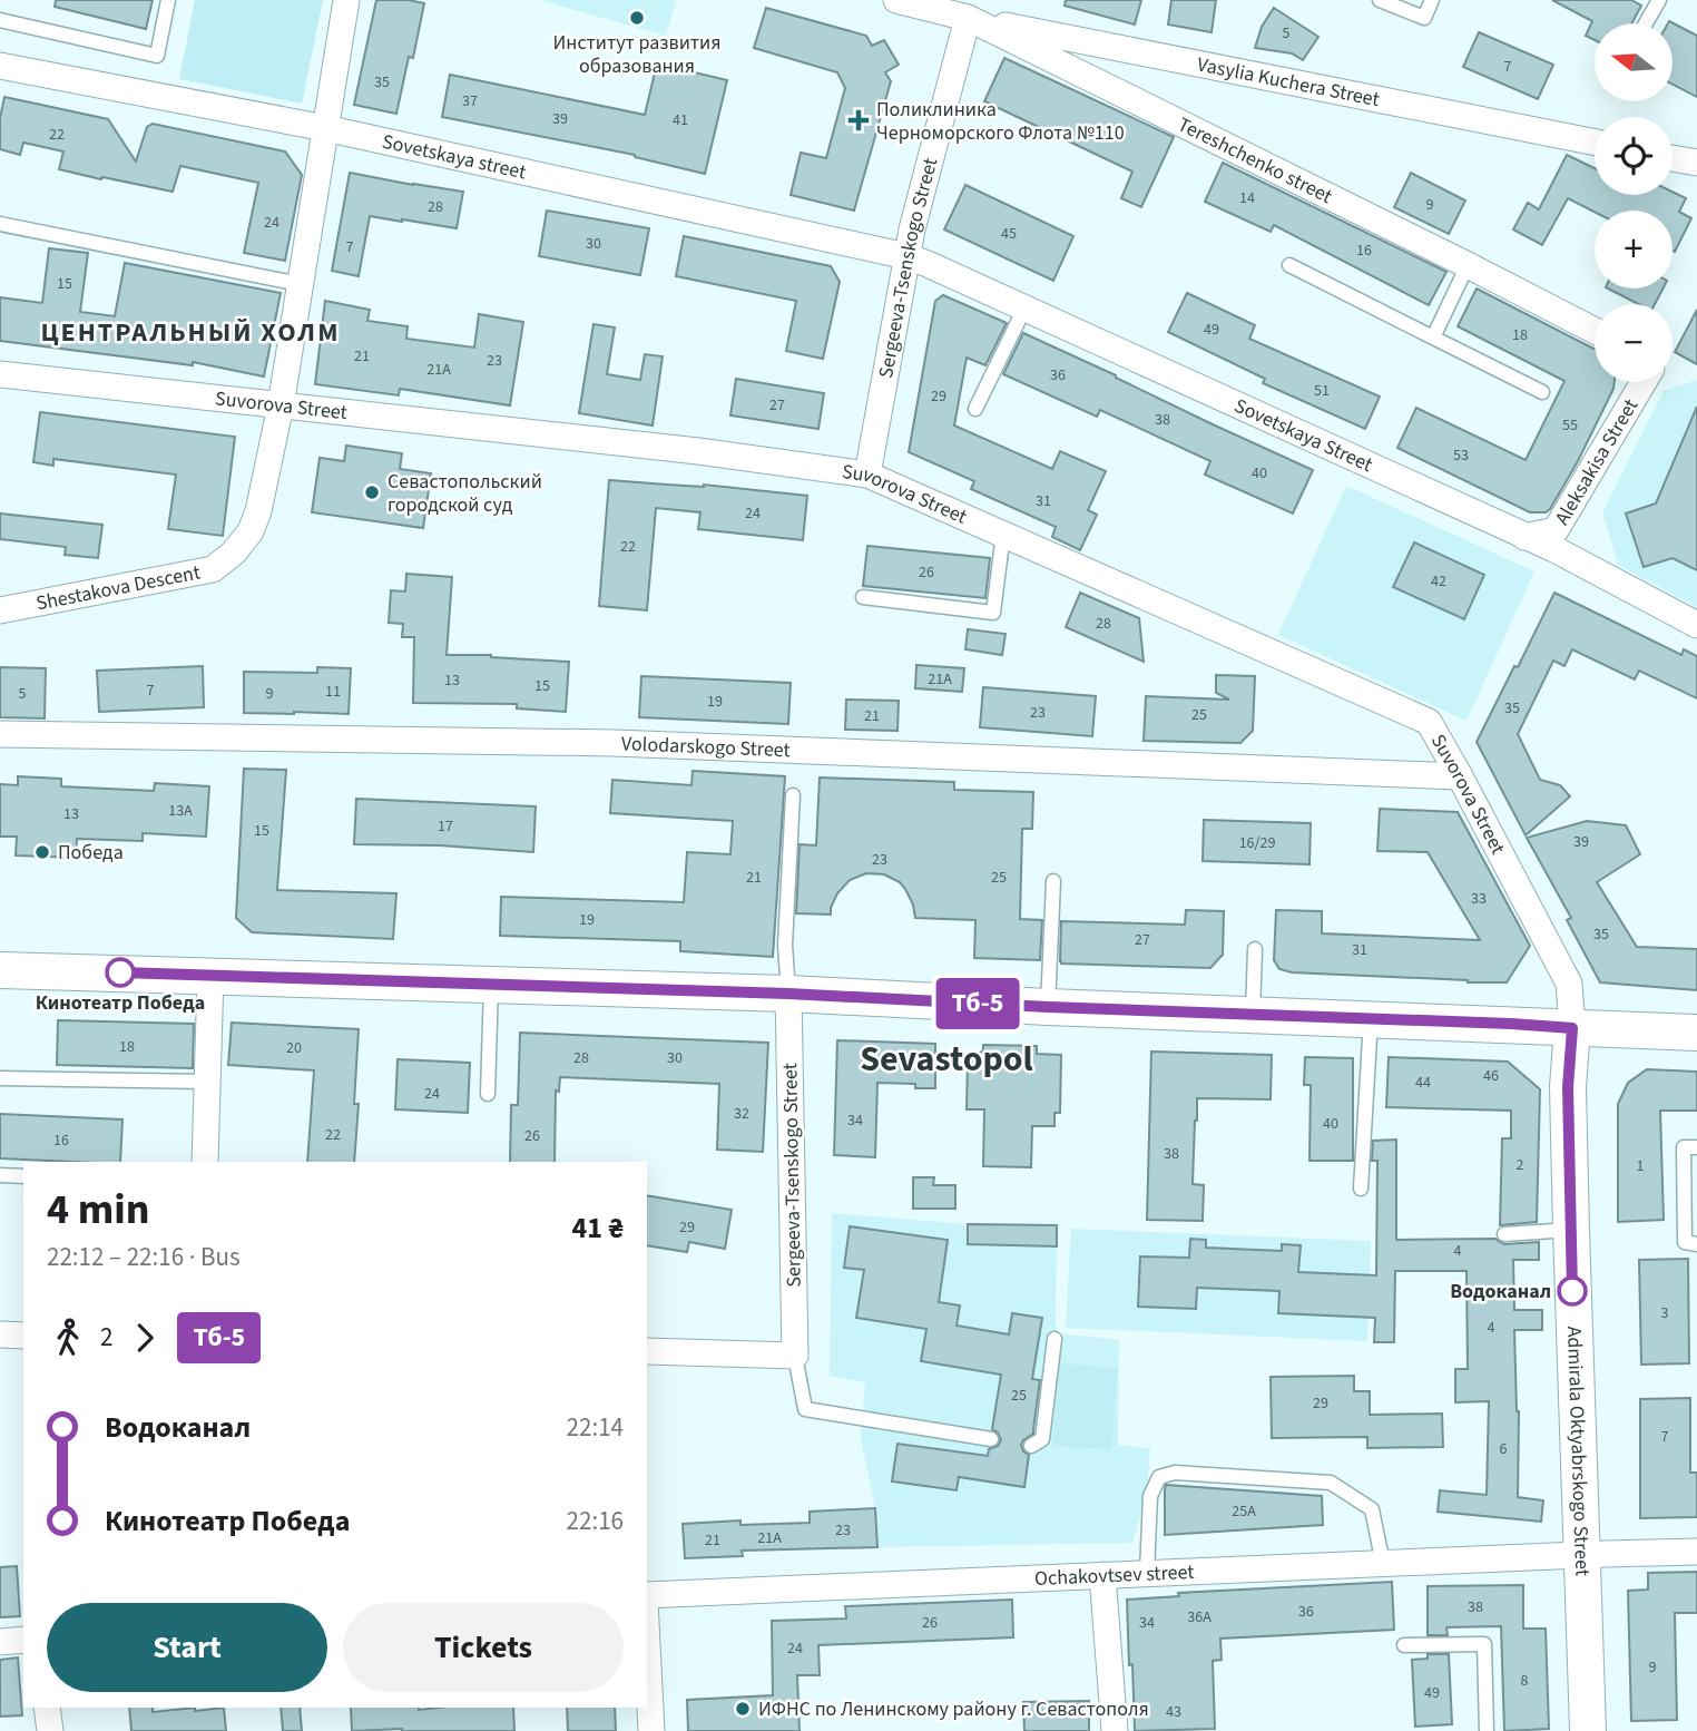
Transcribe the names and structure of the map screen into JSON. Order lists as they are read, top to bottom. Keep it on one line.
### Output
{"streets":{"main road":["Admirala Oktyabrskogo Street"],"street":["Vasylia Kuchera Street","Sovetskaya street","Tereshchenko street","Sergeeva-Tsenskogo Street","Suvorova Street","Sovetskaya Street","Aleksakisa Street","Shestakova Descent","Volodarskogo Street","Ochakovtsev street"]},"crossings":[["Vasylia Kuchera Street","Tereshchenko street"],["Vasylia Kuchera Street","Sergeeva-Tsenskogo Street"],["Sovetskaya street","Sergeeva-Tsenskogo Street"],["Sovetskaya street","Sovetskaya Street"],["Tereshchenko street","Sergeeva-Tsenskogo Street"],["Sergeeva-Tsenskogo Street","Suvorova Street"],["Sergeeva-Tsenskogo Street","Sovetskaya Street"],["Suvorova Street","Shestakova Descent"],["Suvorova Street","Volodarskogo Street"],["Suvorova Street","Admirala Oktyabrskogo Street"],["Sovetskaya Street","Aleksakisa Street"],["Admirala Oktyabrskogo Street","Ochakovtsev street"]],"districts":["ЦЕНТРАЛЬНЫЙ ХОЛМ","Sevastopol"],"places":{"other":["Институт развития образования","Севастопольский городской суд","Победа","Кинотеатр Победа","Водоканал","ИФНС по Ленинскому району г. Севастополя"],"health":["Поликлиника Черноморского Флота №110"]},"lines":["bus line Тб-5"],"house_numbers":["5","7","35","37","39","41","22","14","9","28","24","45","30","7","16","15","49","18","21","23","21А","36","51","29","27","38","55","53","40","31","24","22","26","42","28","21А","13","15","7","11","5","9","19","35","23","25","21","13А","13","17","15","39","16/29","23","21","25","33","19","35","27","31","18","20","28","30","46","44","24","32","34","40","22","26","16","38","2","1","29","4","3","4","25","29","7","6","25А","23","21А","21","38","36","36А","26","34","24","9","8","49","43"],"north":"left","page":{"on_map":"Тб-5","map_buttons":["+","−"],"heading":["4 min","22:12 – 22:16 · Bus","41 ₴"],"legs":["2","Тб-5"],"list":[{"name":"Водоканал","value":"22:14"},{"name":"Кинотеатр Победа","value":"22:16"}],"buttons":["Start","Tickets"]}}
